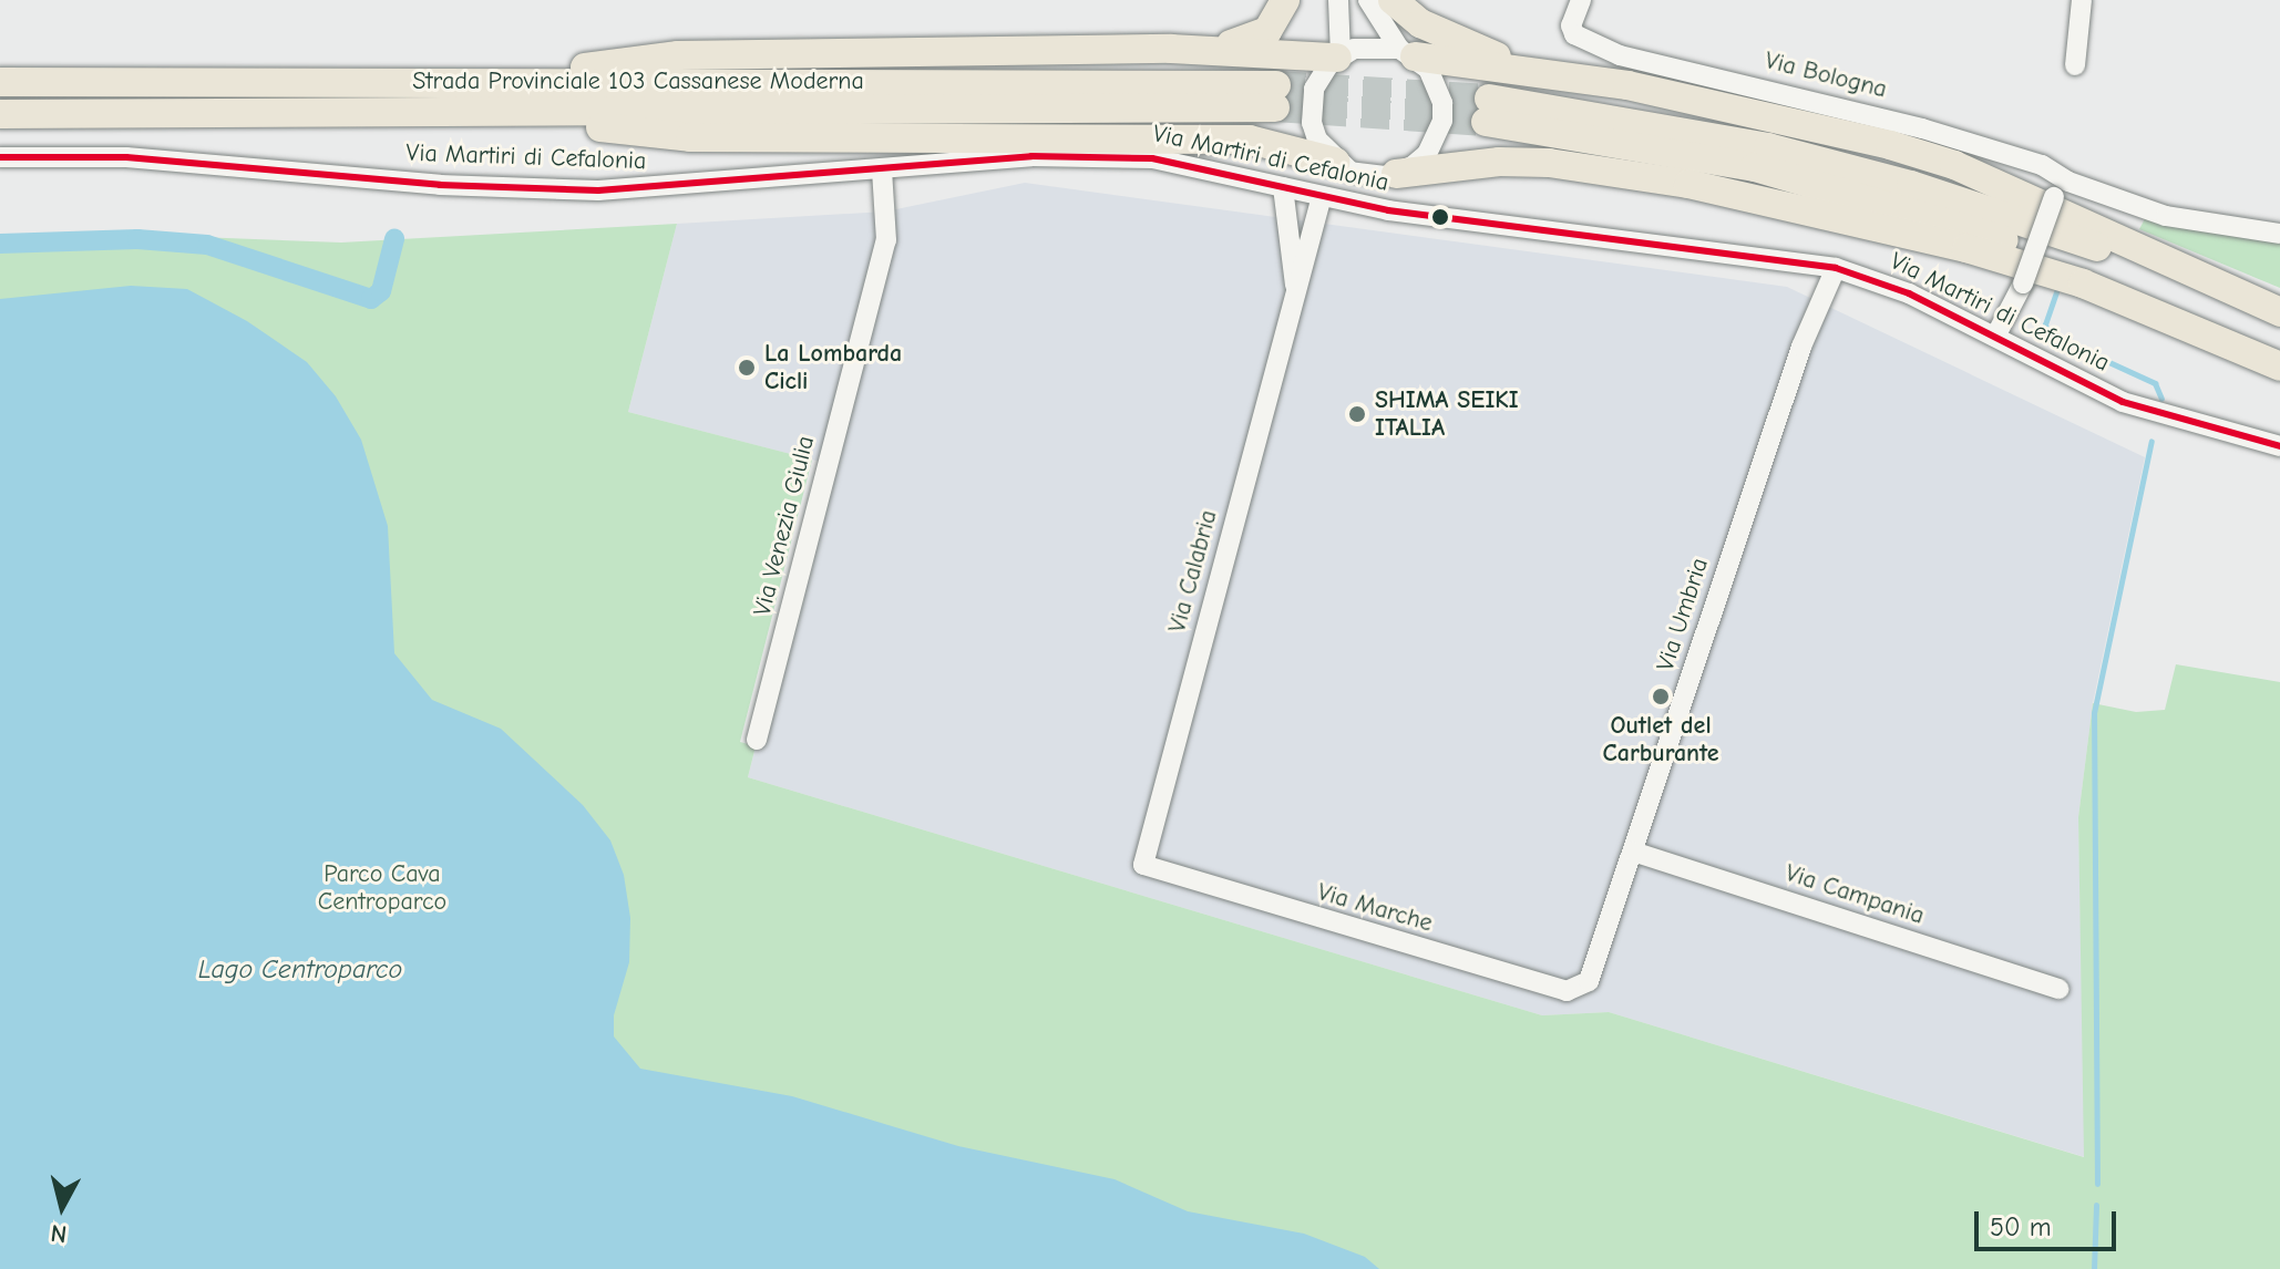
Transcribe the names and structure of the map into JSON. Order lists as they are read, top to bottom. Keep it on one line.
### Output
{"streets":{"highway":["Strada Provinciale 103 Cassanese Moderna"],"street":["Via Bologna","Via Martiri di Cefalonia","Via Venezia Giulia","Via Calabria","Via Umbria","Via Campania","Via Marche"]},"crossings":[["Via Martiri di Cefalonia","Via Venezia Giulia"],["Via Martiri di Cefalonia","Via Calabria"],["Via Martiri di Cefalonia","Via Umbria"],["Via Calabria","Via Marche"],["Via Umbria","Via Campania"],["Via Umbria","Via Marche"]],"water":["Lago Centroparco"],"parks":["Parco Cava Centroparco"],"places":["La Lombarda Cicli","SHIMA SEIKI ITALIA","Outlet del Carburante"],"scale_bar":"50 m","north":"bottom"}
